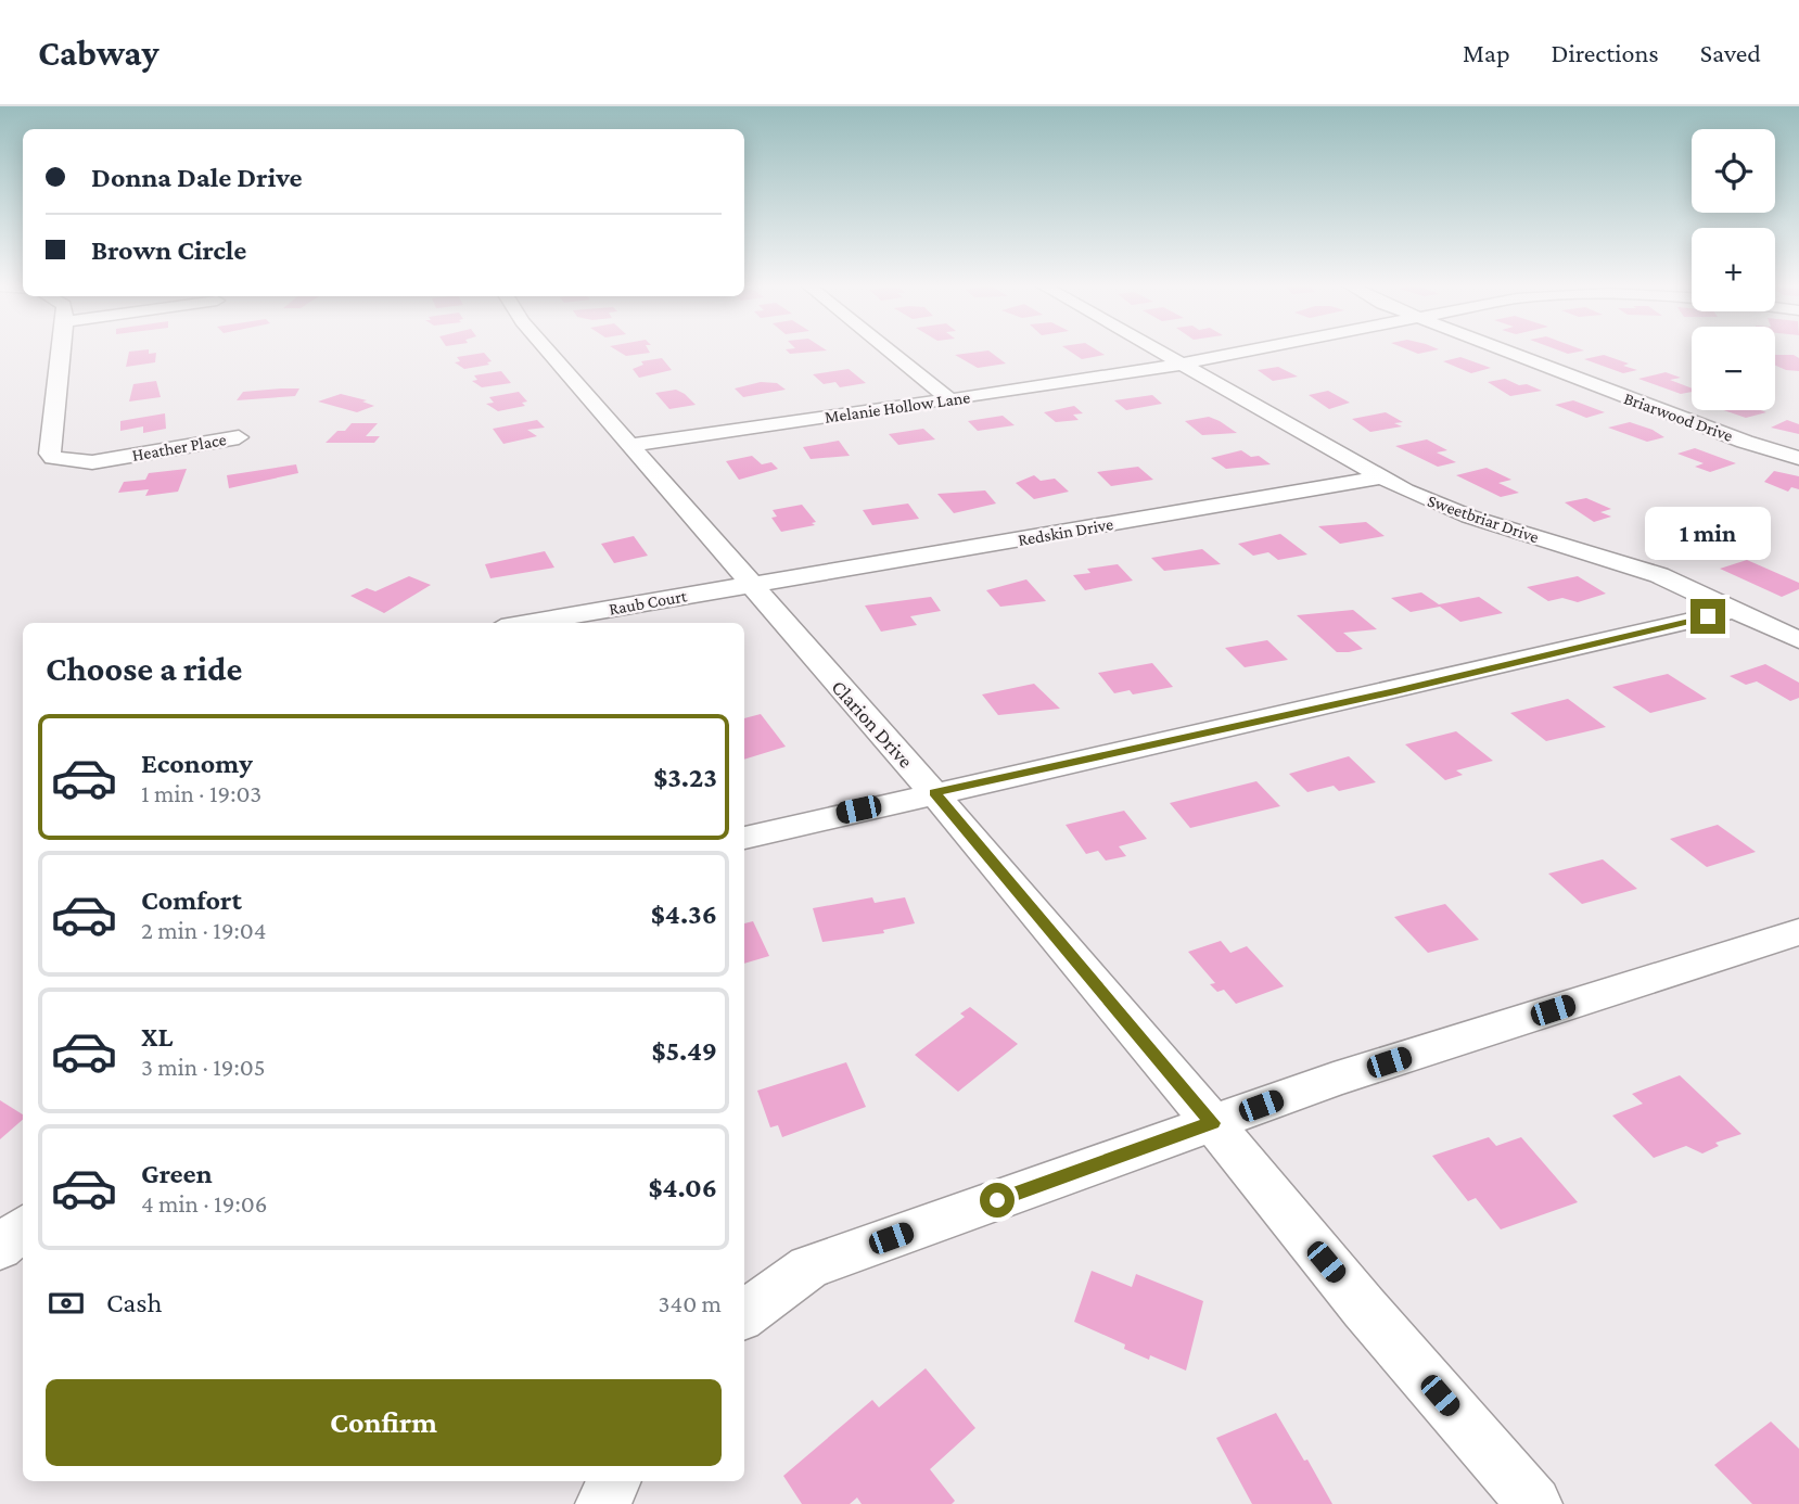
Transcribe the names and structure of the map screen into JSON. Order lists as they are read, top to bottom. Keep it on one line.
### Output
{"streets":{"street":["Melanie Hollow Lane","Briarwood Drive","Heather Place","Sweetbriar Drive","Redskin Drive","Raub Court","Clarion Drive"]},"crossings":[["Melanie Hollow Lane","Sweetbriar Drive"],["Melanie Hollow Lane","Clarion Drive"],["Sweetbriar Drive","Redskin Drive"],["Redskin Drive","Raub Court"],["Redskin Drive","Clarion Drive"],["Raub Court","Clarion Drive"]],"page":{"header":"Cabway","nav":["Map","Directions","Saved"],"map_buttons":["+","−"],"banner":["Donna Dale Drive","Brown Circle"],"bubble":"1 min","heading":"Choose a ride","list":[{"name":"Economy","note":"1 min · 19:03","value":"$3.23"},{"name":"Comfort","note":"2 min · 19:04","value":"$4.36"},{"name":"XL","note":"3 min · 19:05","value":"$5.49"},{"name":"Green","note":"4 min · 19:06","value":"$4.06"}],"pay":["Cash","340 m"],"buttons":"Confirm"}}
